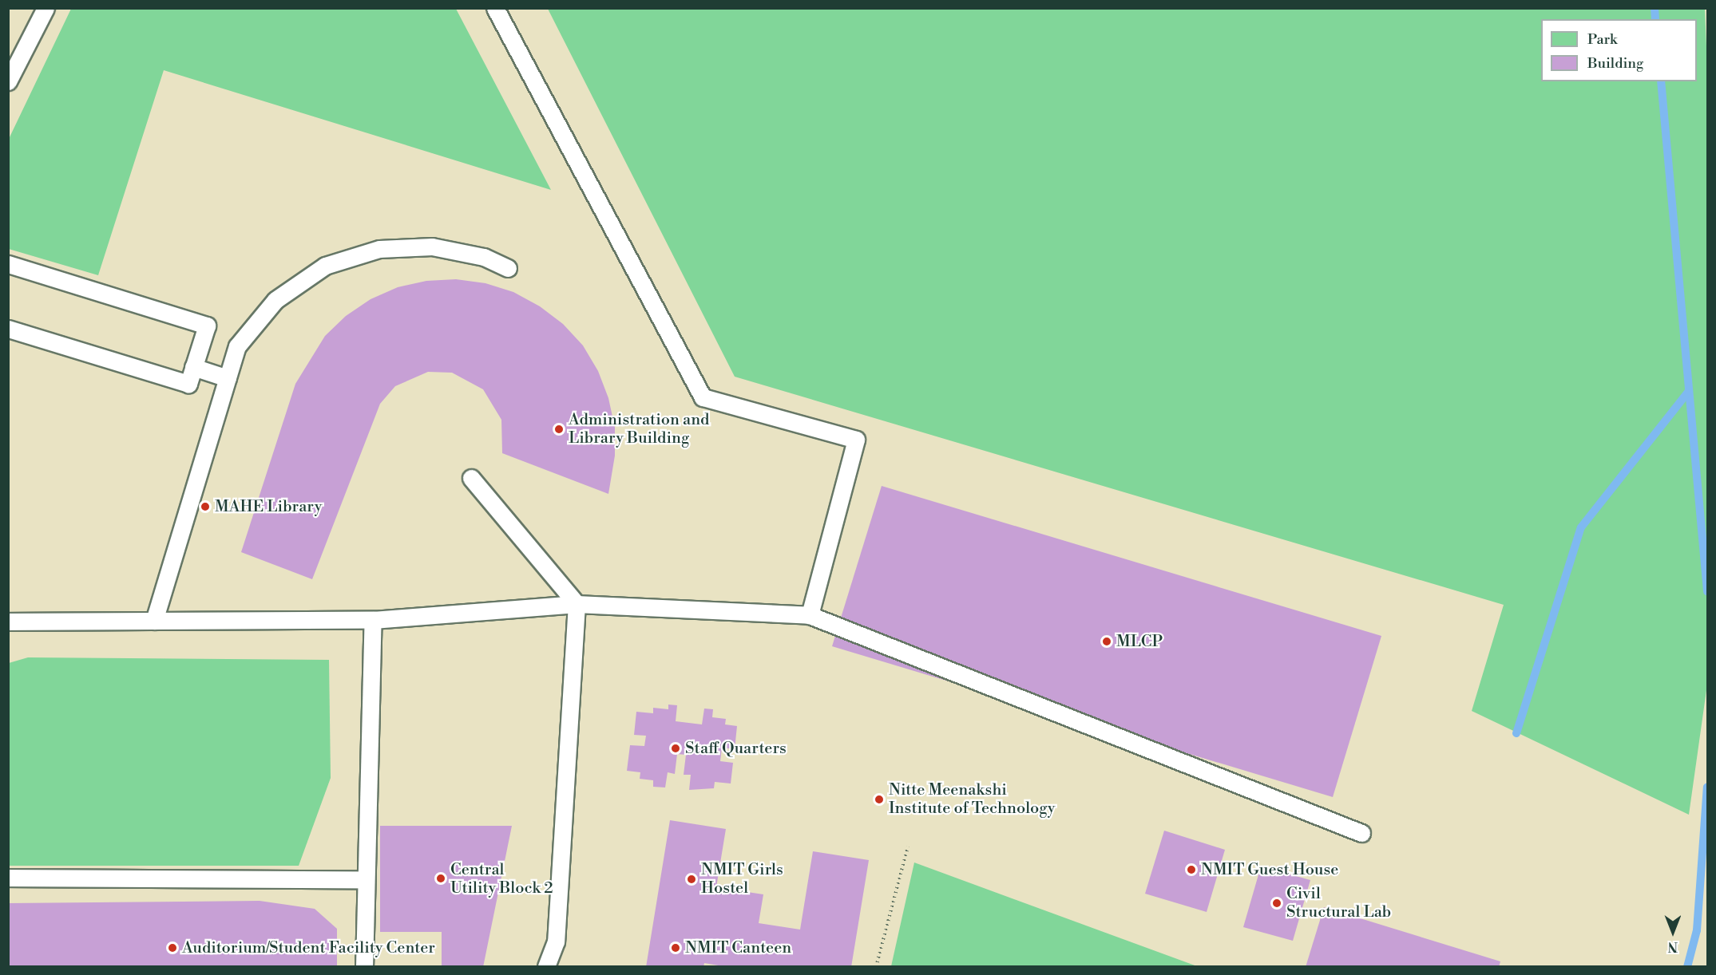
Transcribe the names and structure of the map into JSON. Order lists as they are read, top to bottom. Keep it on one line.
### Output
{"places":["Administration and Library Building","MAHE Library","MLCP","Staff Quarters","Nitte Meenakshi Institute of Technology","NMIT Guest House","Central Utility Block 2","NMIT Girls Hostel","Civil Structural Lab","Auditorium/Student Facility Center","NMIT Canteen"],"legend":["Park","Building"],"north":"bottom"}
